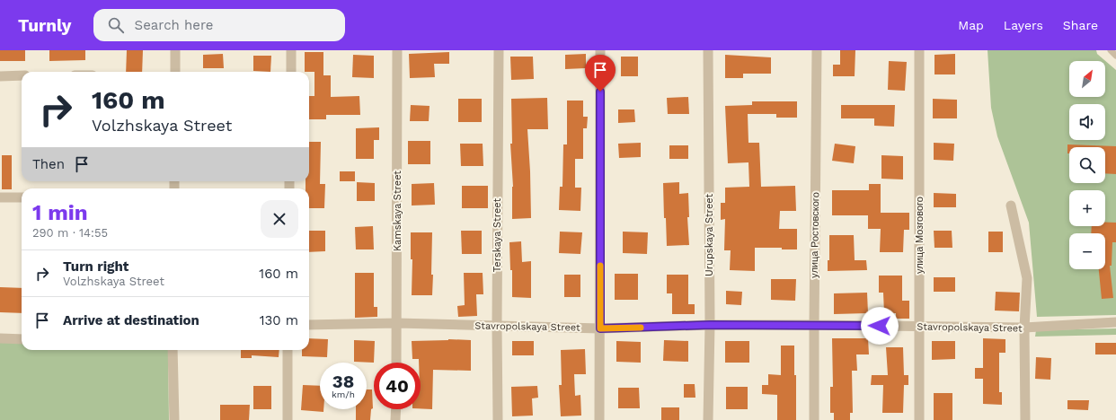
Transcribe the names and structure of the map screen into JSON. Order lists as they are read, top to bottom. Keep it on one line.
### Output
{"streets":{"street":["Kamskaya Street","Terskaya Street","Urupskaya Street","улица Ростовского","улица Мозгового","Stavropolskaya Street"]},"crossings":[["Kamskaya Street","Stavropolskaya Street"],["Terskaya Street","Stavropolskaya Street"],["Urupskaya Street","Stavropolskaya Street"],["улица Ростовского","Stavropolskaya Street"],["улица Мозгового","Stavropolskaya Street"]],"north":"top right","page":{"header":"Turnly","search":"Search here","nav":["Map","Layers","Share"],"map_buttons":["+","−"],"turn":["160 m","Volzhskaya Street"],"then":"Then","heading":["1 min","290 m · 14:55"],"list":[{"name":"Turn right","note":"Volzhskaya Street","value":"160 m"},{"name":"Arrive at destination","value":"130 m"}],"speed":"38 km/h","limit":"40"}}
